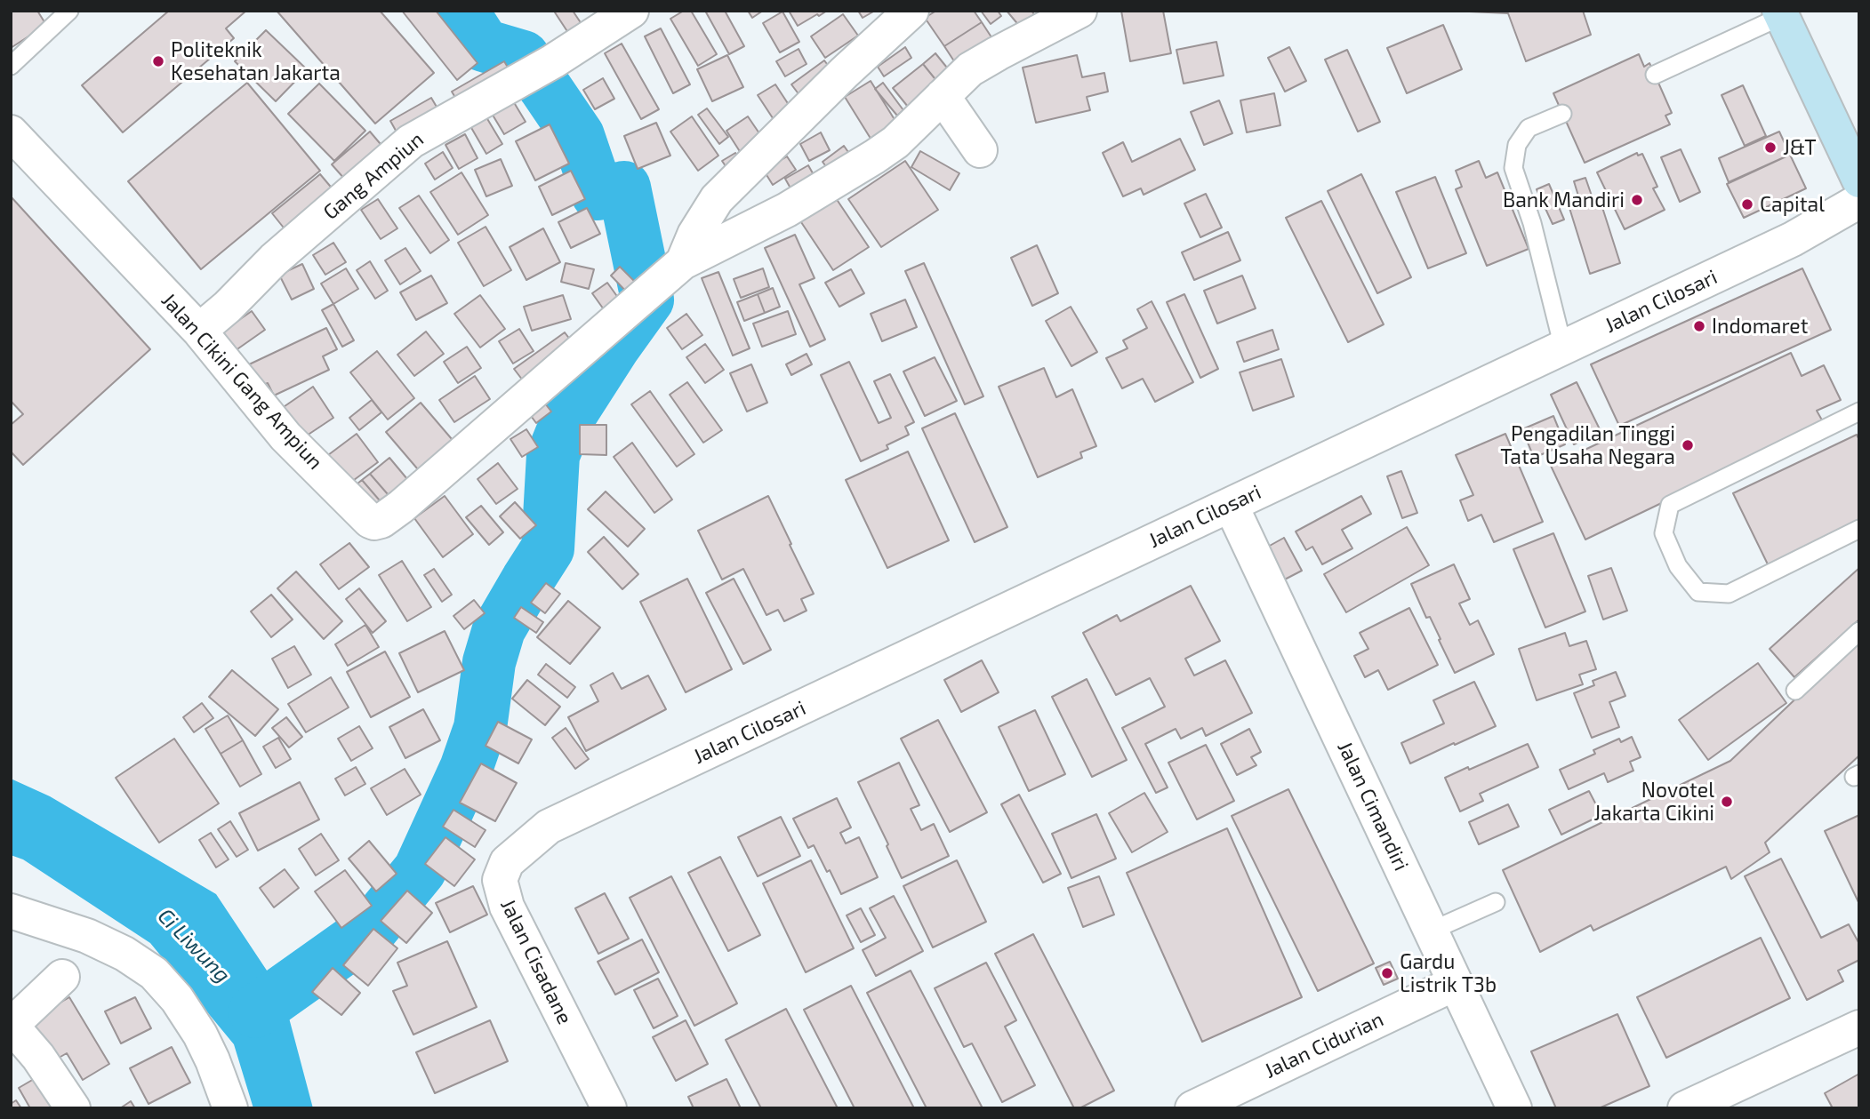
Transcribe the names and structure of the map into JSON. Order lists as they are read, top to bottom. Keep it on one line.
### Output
{"streets":{"street":["Gang Ampiun","Jalan Cilosari","Jalan Cikini Gang Ampiun","Jalan Cimandiri","Jalan Cisadane","Jalan Cidurian"]},"crossings":[["Gang Ampiun","Jalan Cikini Gang Ampiun"],["Jalan Cilosari","Jalan Cimandiri"],["Jalan Cilosari","Jalan Cisadane"],["Jalan Cimandiri","Jalan Cidurian"]],"water":["Ci Liwung"],"places":["Politeknik Kesehatan Jakarta","J&T","Bank Mandiri","Capital","Indomaret","Pengadilan Tinggi Tata Usaha Negara","Novotel Jakarta Cikini","Gardu Listrik T3b"]}
